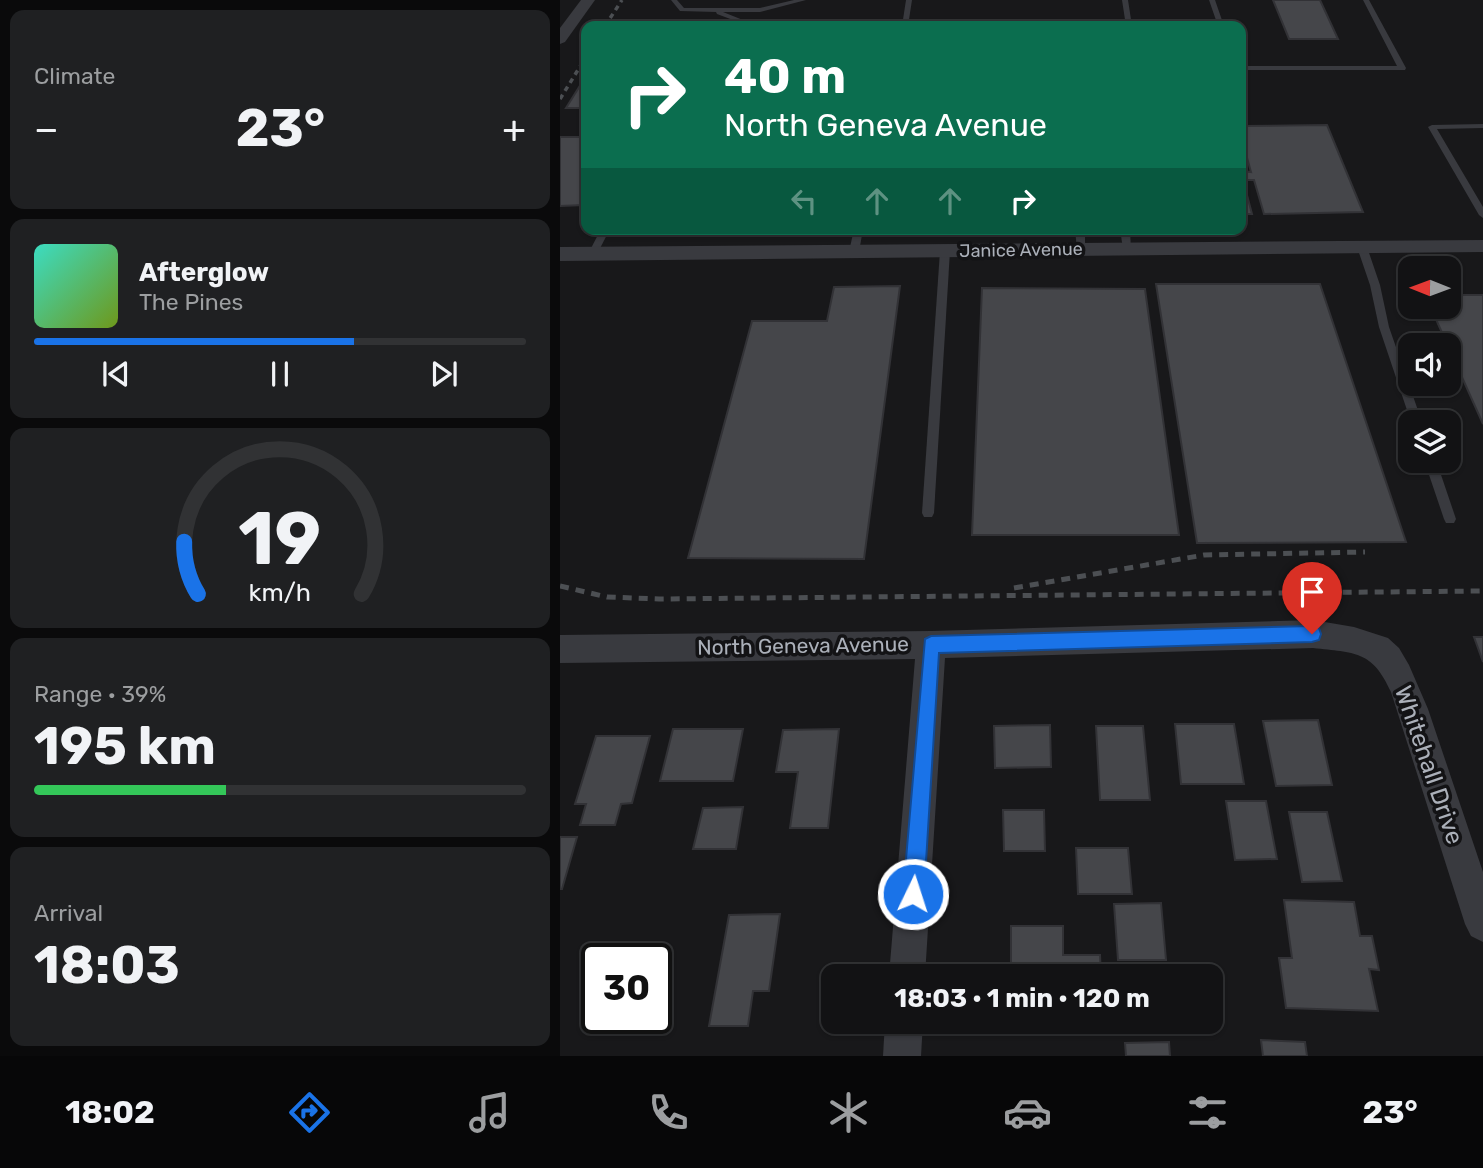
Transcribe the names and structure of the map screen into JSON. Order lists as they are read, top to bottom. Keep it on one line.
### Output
{"streets":{"street":["Janice Avenue","North Geneva Avenue","Whitehall Drive"]},"crossings":[["North Geneva Avenue","Whitehall Drive"]],"north":"left","page":{"tile":["Climate",["Range · 39%","195 km"],["Arrival","18:03"]],"turn":["40 m","North Geneva Avenue"],"heat":["−","23°","+"],"song":["Afterglow","The Pines"],"limit":"30","trip":"18:03 · 1 min · 120 m","tabs":["18:02","23°"],"gauge":["19","km/h"]}}
